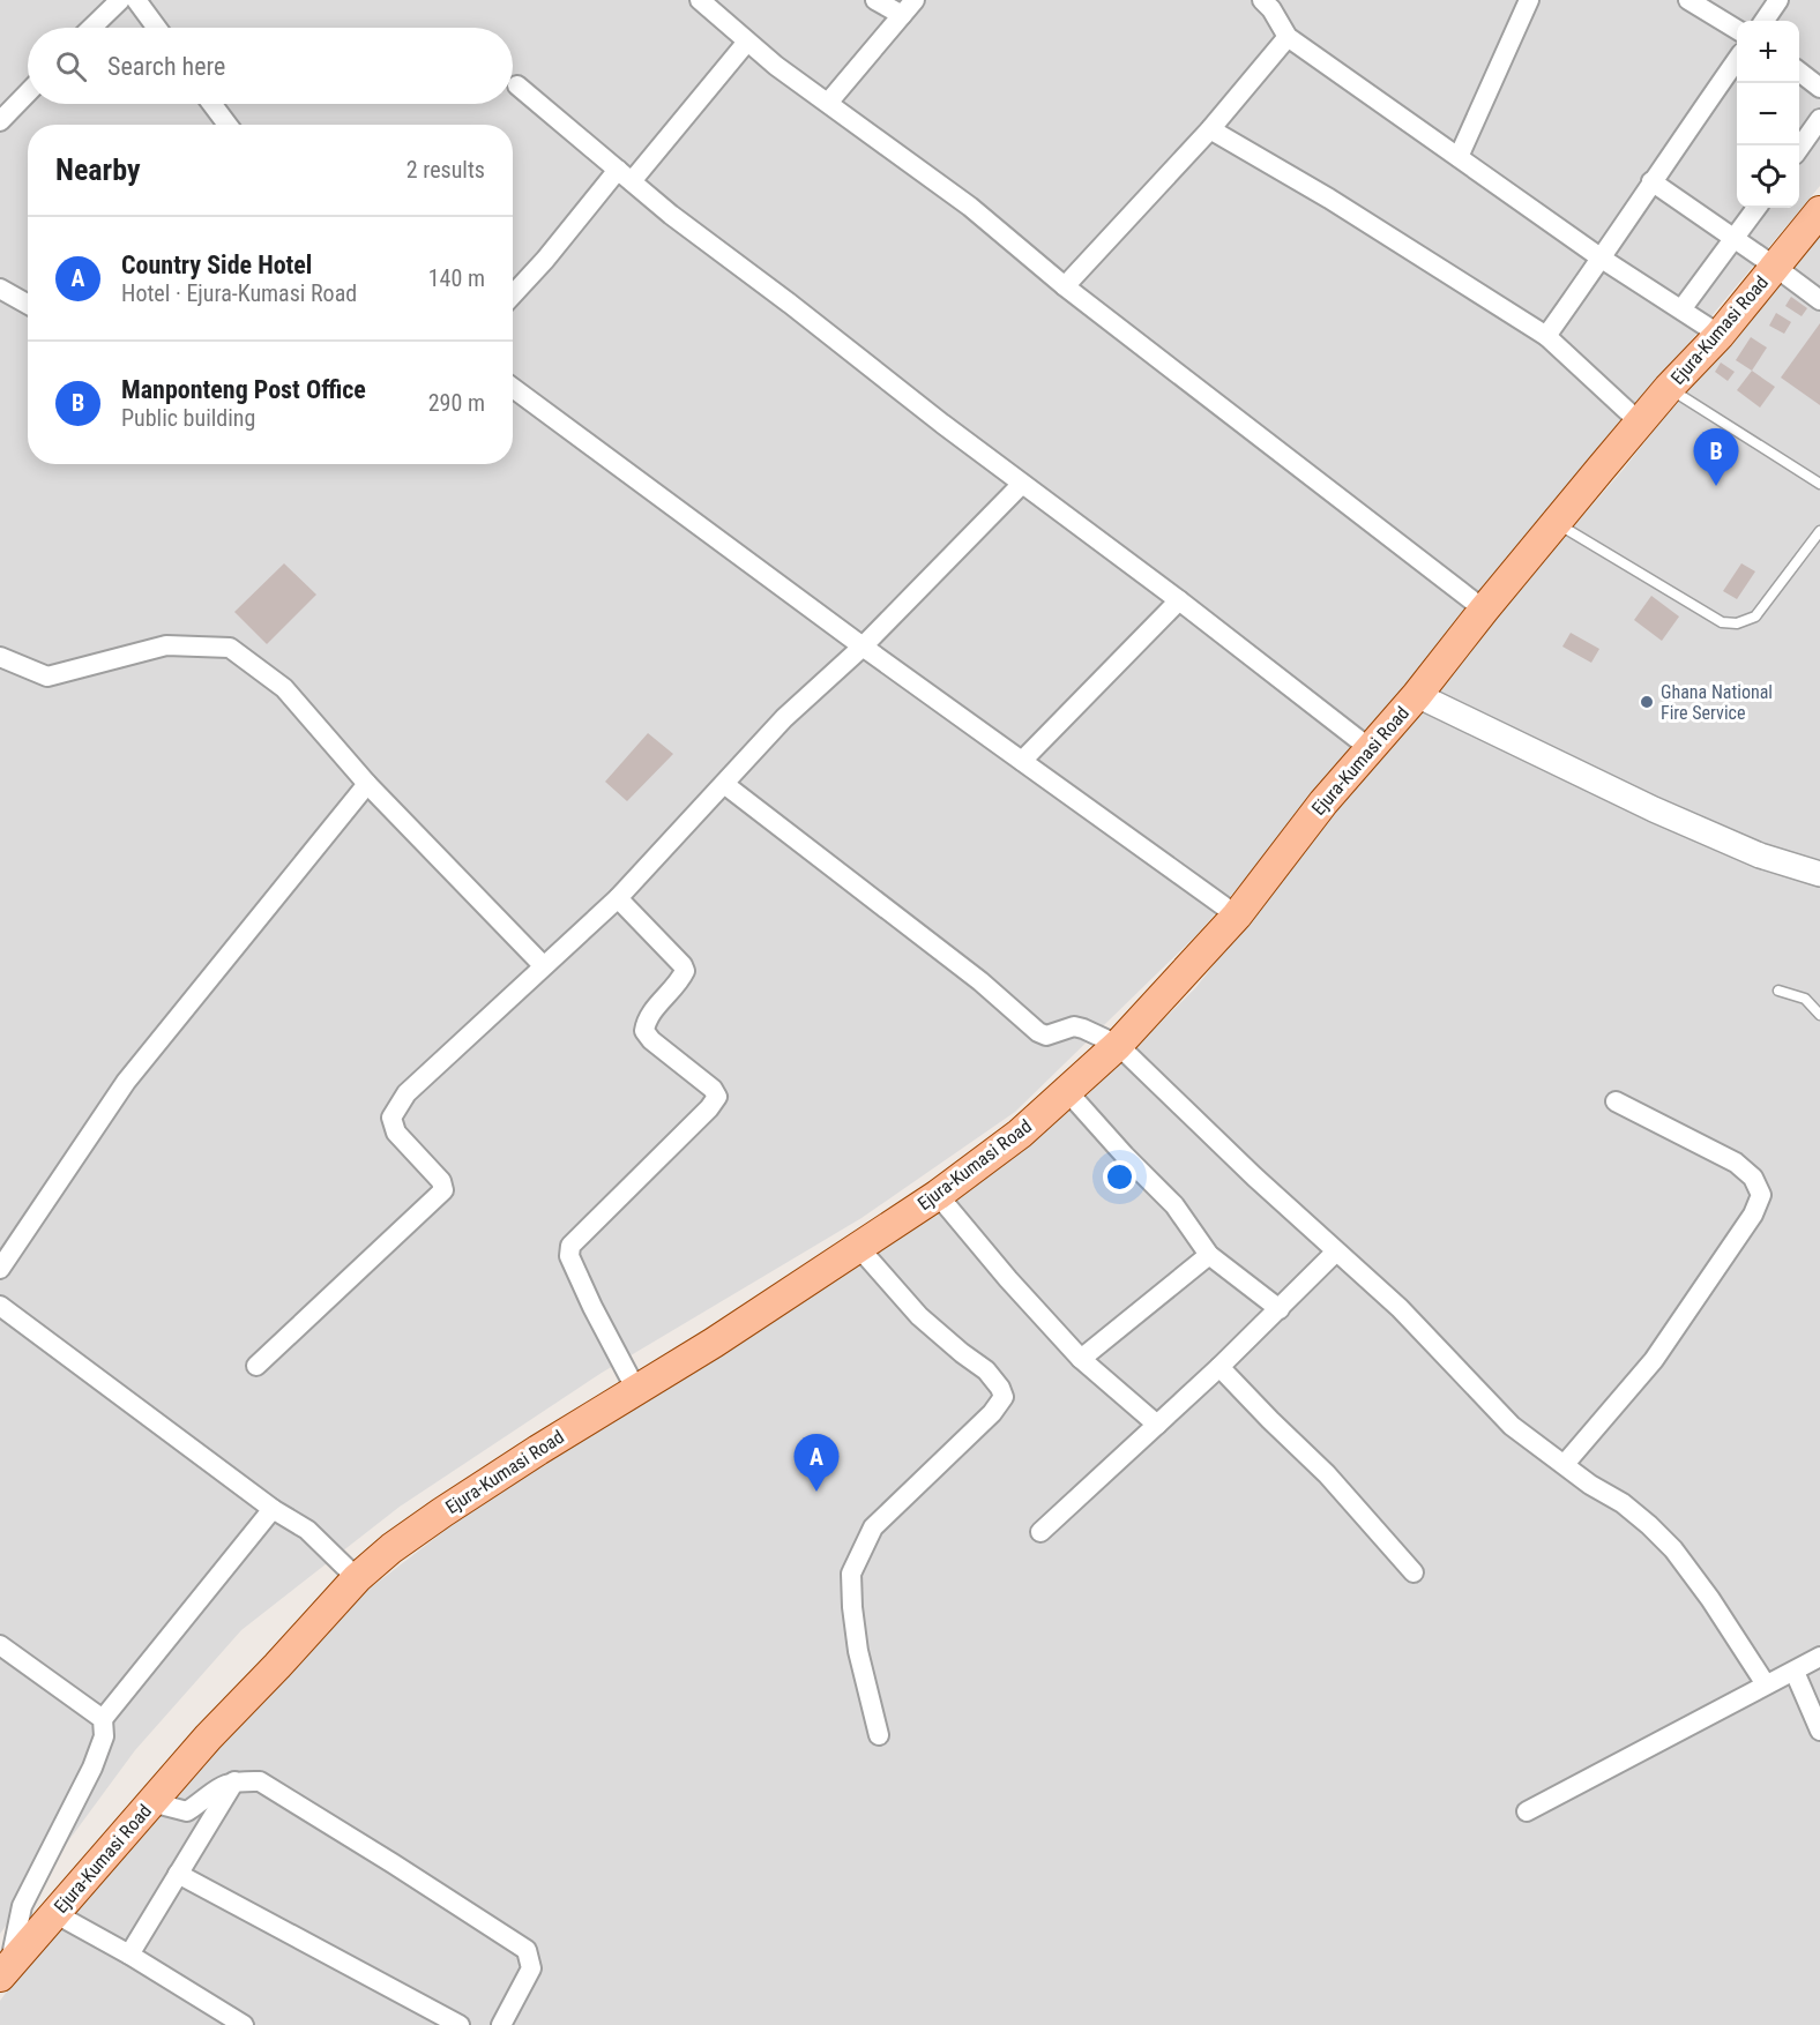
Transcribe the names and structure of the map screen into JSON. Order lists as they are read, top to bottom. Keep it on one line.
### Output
{"streets":{"main road":["Ejura-Kumasi Road"]},"places":["Ghana National Fire Service"],"page":{"map_buttons":["+","−"],"search":"Search here","heading":["Nearby","2 results"],"list":[{"mark":"A","name":"Country Side Hotel","note":"Hotel · Ejura-Kumasi Road","value":"140 m"},{"mark":"B","name":"Manponteng Post Office","note":"Public building","value":"290 m"}],"pins":["B","A"]}}
